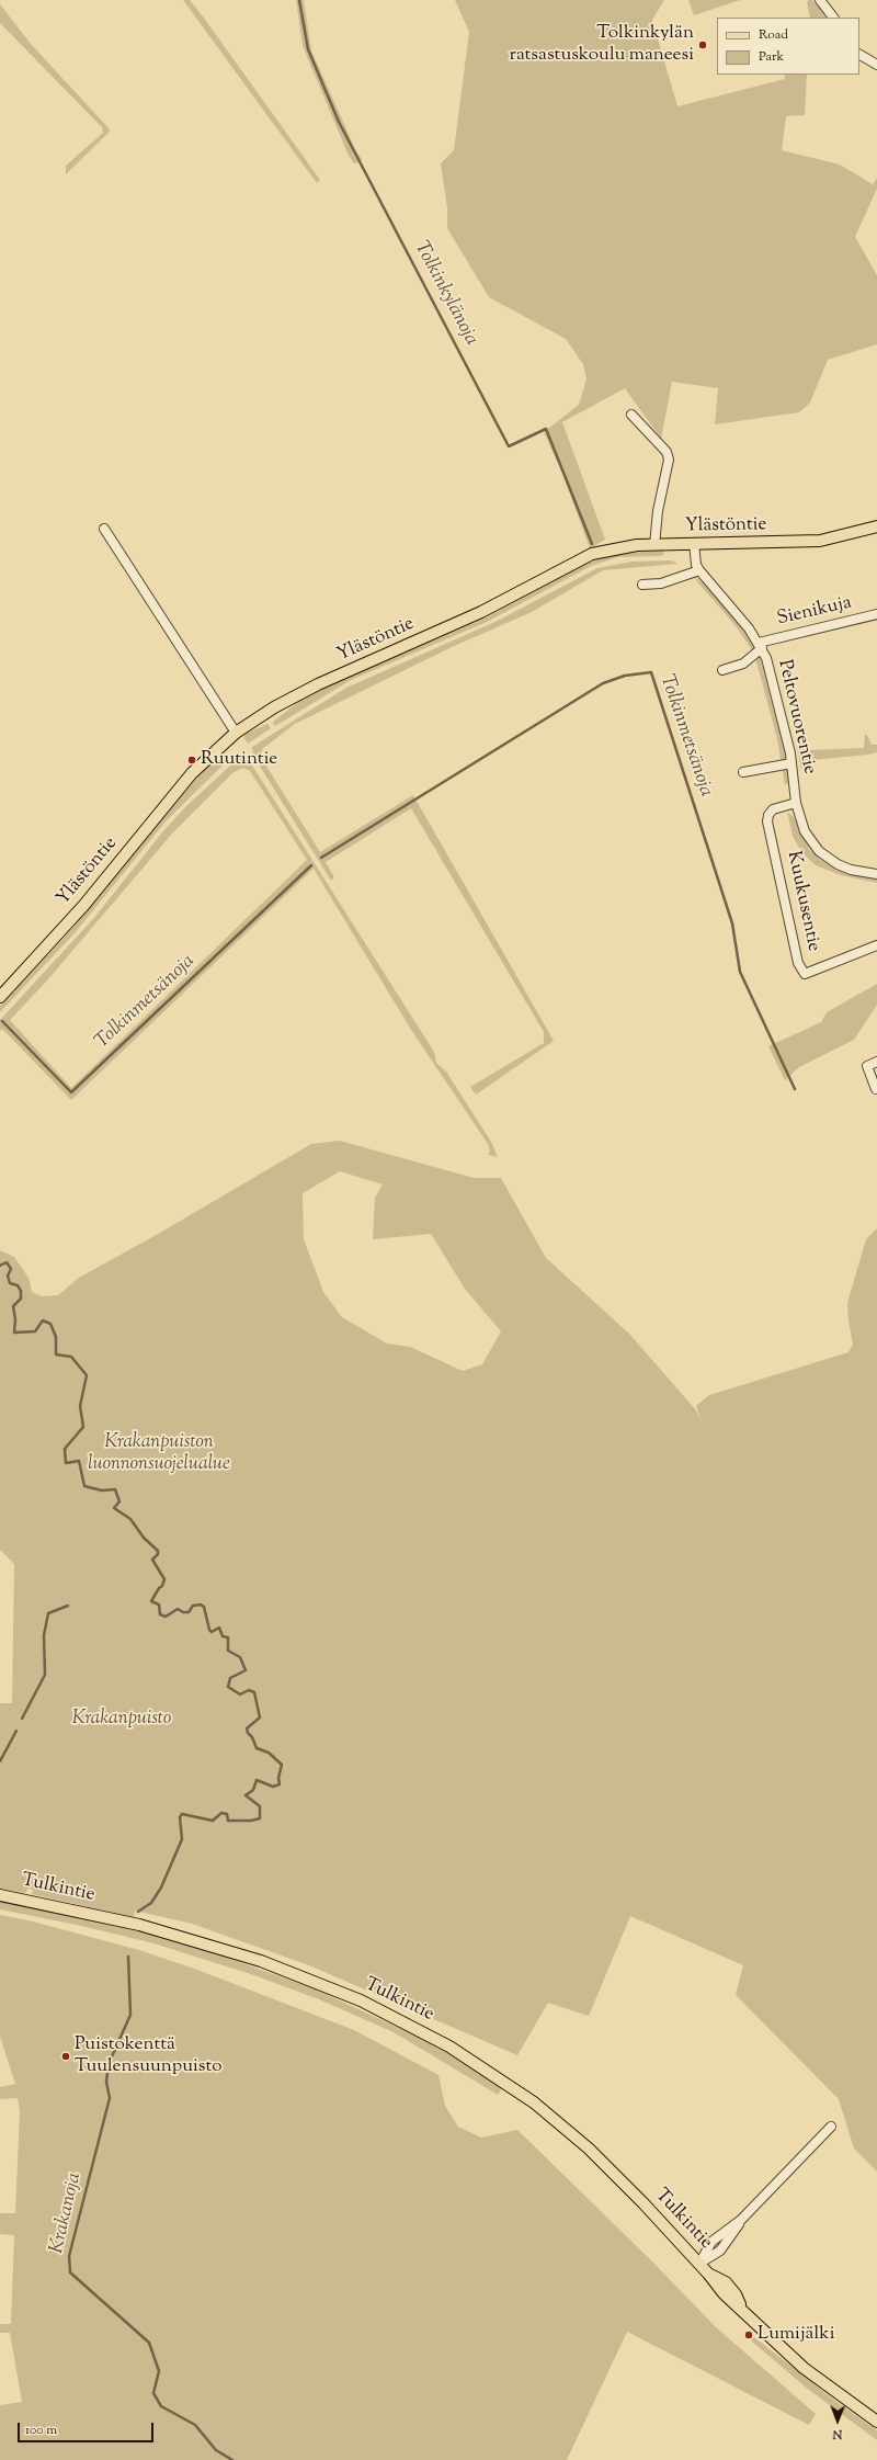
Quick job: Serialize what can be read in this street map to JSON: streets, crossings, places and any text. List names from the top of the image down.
{
  "streets": {
    "main road": ["Ylästöntie", "Tulkintie"],
    "street": ["Sienikuja", "Peltovuorentie", "Kuukusentie"]
  },
  "crossings": [
    ["Ylästöntie", "Peltovuorentie"],
    ["Sienikuja", "Peltovuorentie"],
    ["Peltovuorentie", "Kuukusentie"]
  ],
  "water": ["Tolkinkylänoja", "Tolkinmetsänoja", "Krakanoja"],
  "parks": ["Krakanpuiston luonnonsuojelualue", "Krakanpuisto"],
  "places": [
    "Tolkinkylän ratsastuskoulu maneesi",
    "Ruutintie",
    "Puistokenttä Tuulensuunpuisto",
    "Lumijälki"
  ],
  "legend": ["Road", "Park"],
  "scale_bar": "100 m",
  "north": "bottom"
}
